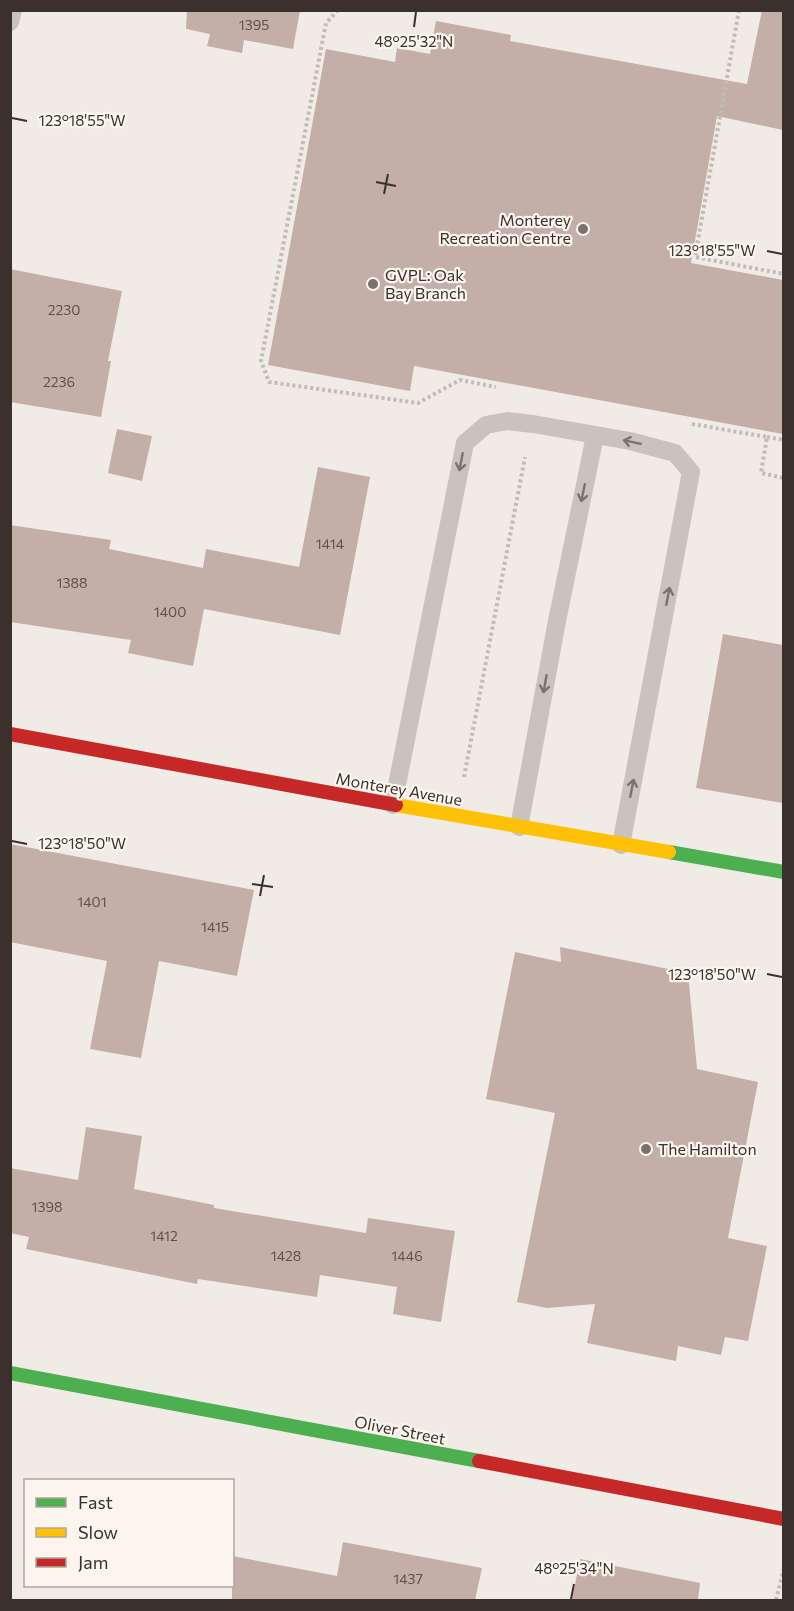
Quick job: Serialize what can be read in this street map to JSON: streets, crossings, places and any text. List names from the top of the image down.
{
  "streets": {
    "street": ["Monterey Avenue", "Oliver Street"]
  },
  "places": ["Monterey Recreation Centre", "GVPL: Oak Bay Branch", "The Hamilton"],
  "house_numbers": [
    "1395",
    "2230",
    "2236",
    "1414",
    "1388",
    "1400",
    "1401",
    "1415",
    "1398",
    "1412",
    "1428",
    "1446",
    "1437"
  ],
  "legend": ["Fast", "Slow", "Jam"],
  "coordinates": [
    "48°25'32\"N",
    "123°18'55\"W",
    "123°18'50\"W",
    "48°25'34\"N"
  ]
}
